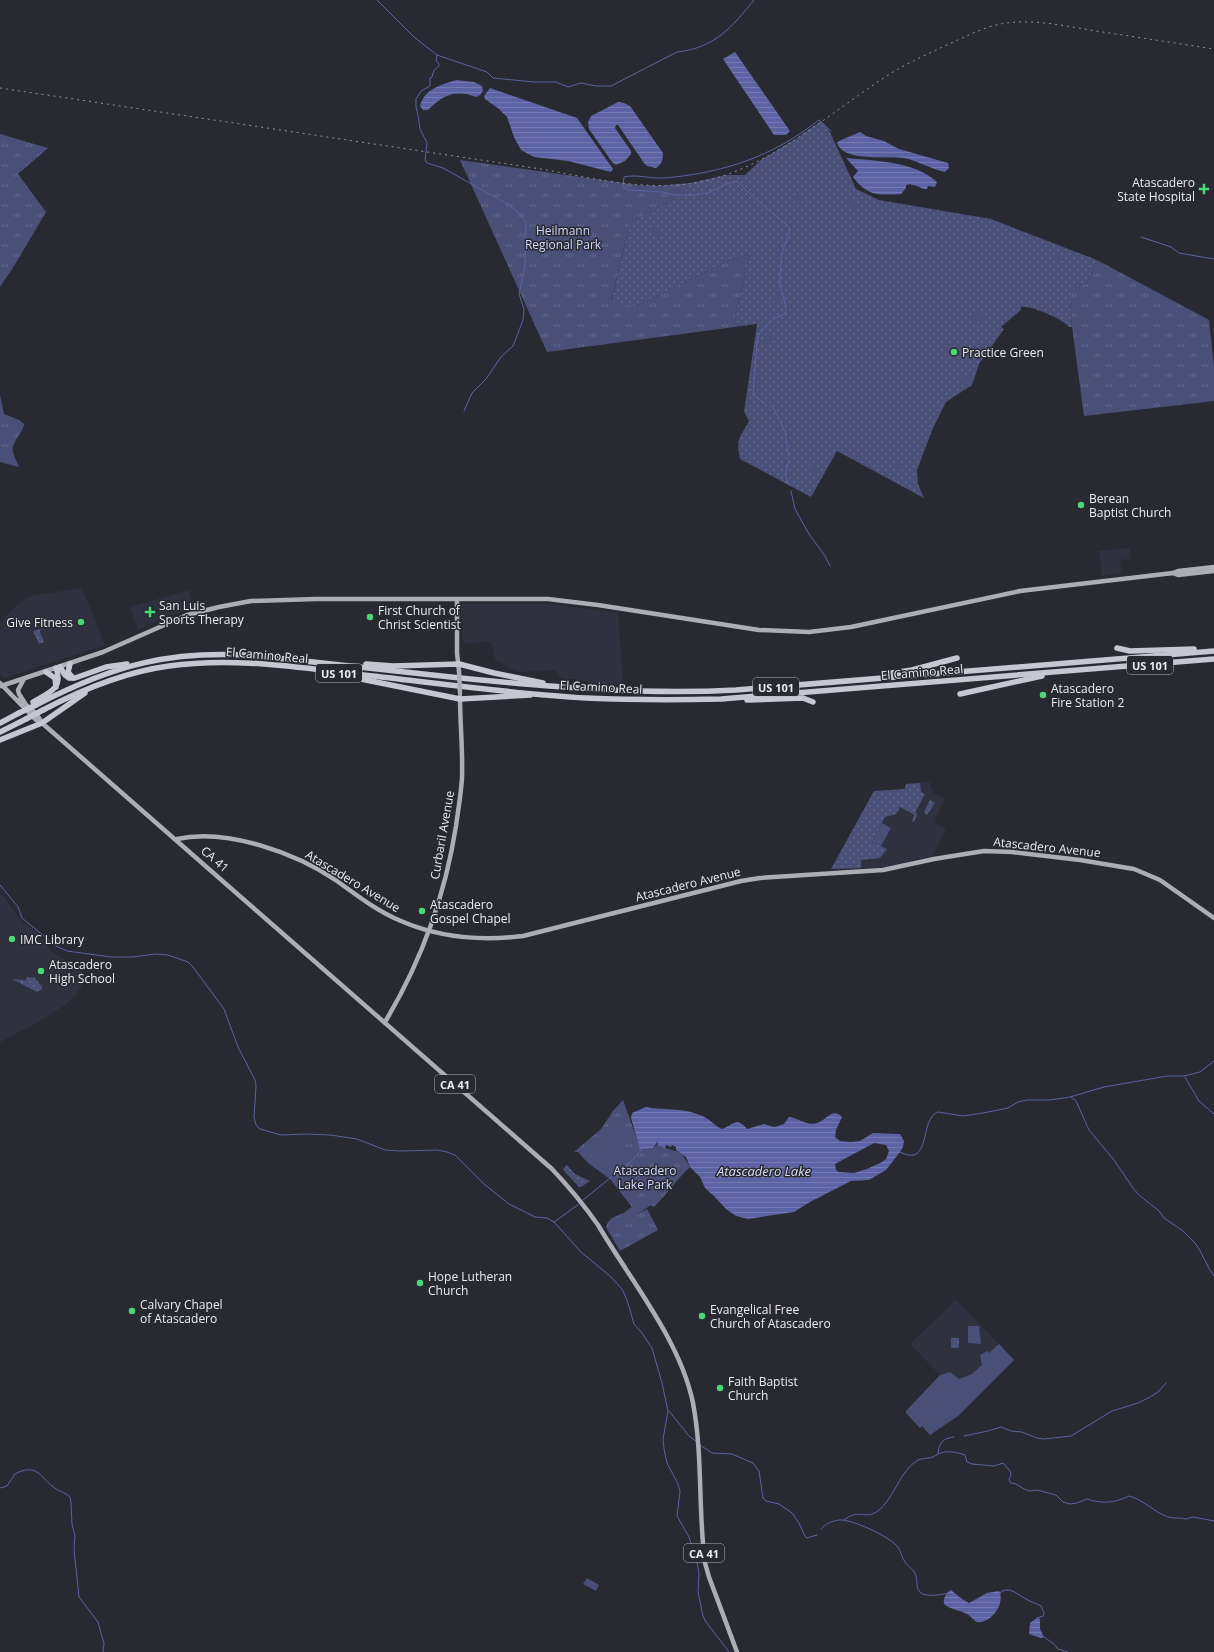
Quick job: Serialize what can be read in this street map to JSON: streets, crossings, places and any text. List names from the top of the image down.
{
  "streets": {
    "highway": ["El Camino Real", "US 101"],
    "main road": ["Curbaril Avenue", "Atascadero Avenue", "CA 41"]
  },
  "crossings": [
    ["El Camino Real", "CA 41"],
    ["Curbaril Avenue", "Atascadero Avenue"],
    ["Curbaril Avenue", "CA 41"],
    ["Atascadero Avenue", "CA 41"]
  ],
  "water": ["Atascadero Lake"],
  "parks": ["Heilmann Regional Park", "Atascadero Lake Park"],
  "places": {
    "health": ["Atascadero State Hospital", "San Luis Sports Therapy"],
    "other": [
      "Practice Green",
      "Berean Baptist Church",
      "First Church of Christ Scientist",
      "Give Fitness",
      "Atascadero Fire Station 2",
      "Atascadero Gospel Chapel",
      "IMC Library",
      "Atascadero High School",
      "Hope Lutheran Church",
      "Calvary Chapel of Atascadero",
      "Evangelical Free Church of Atascadero",
      "Faith Baptist Church"
    ]
  }
}
